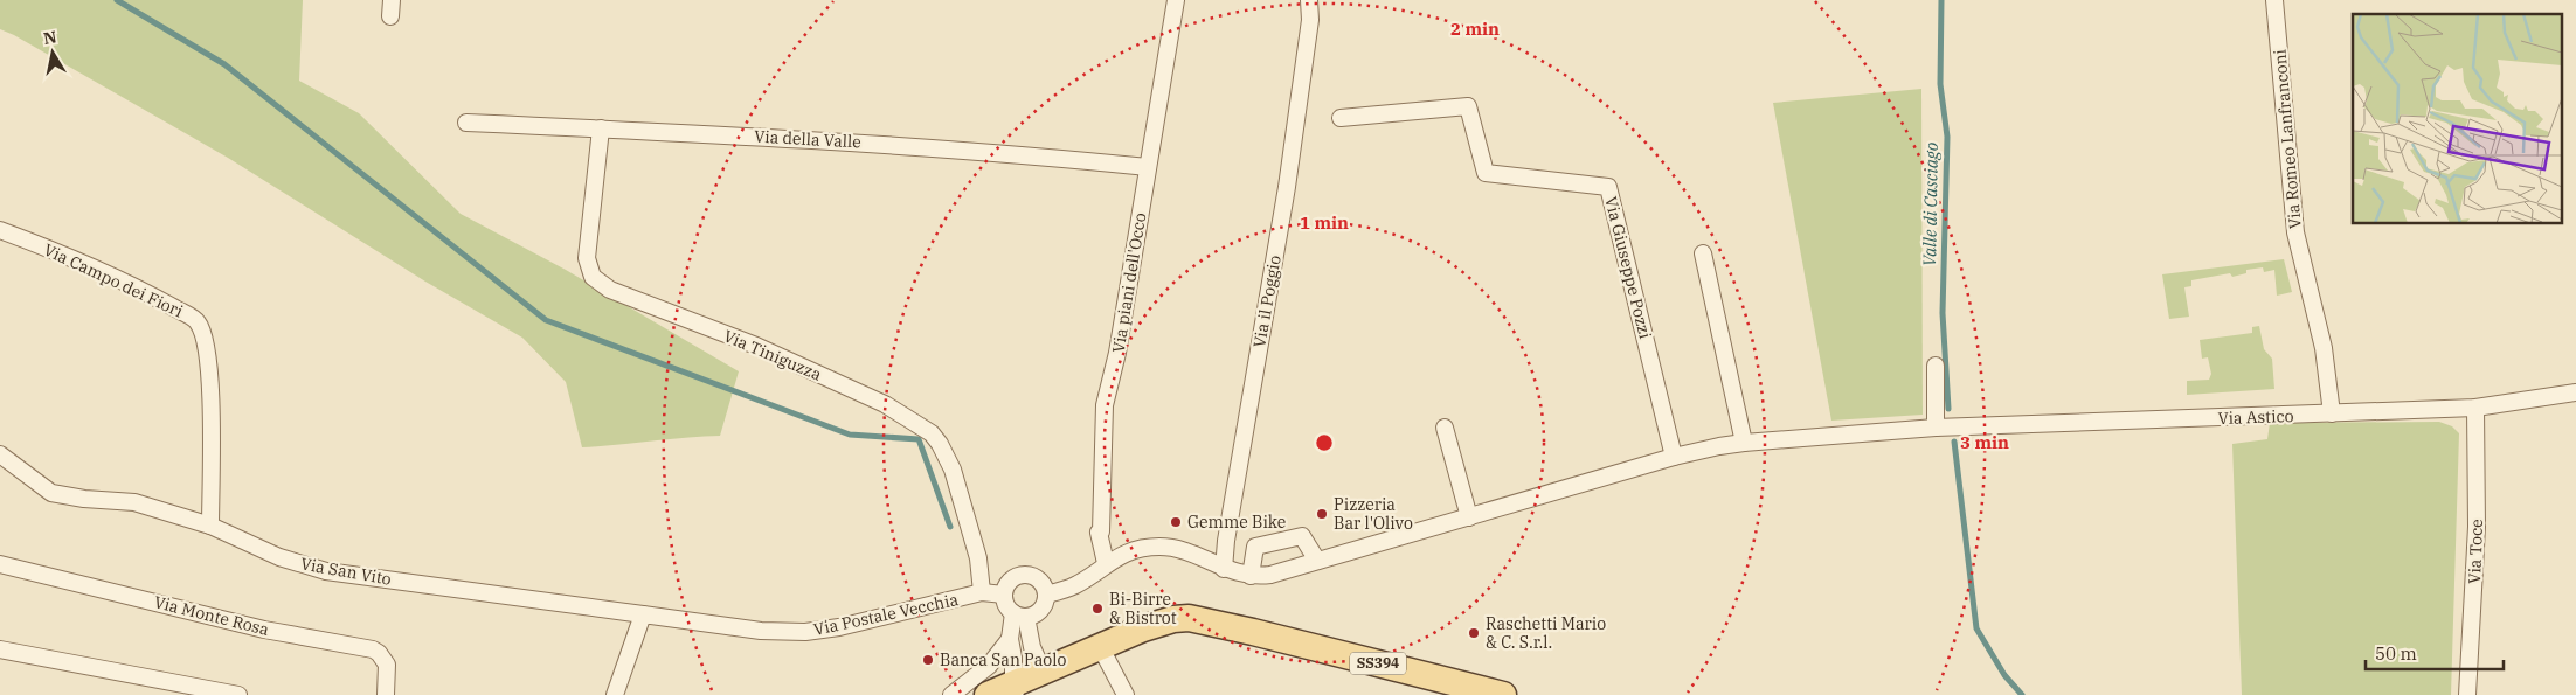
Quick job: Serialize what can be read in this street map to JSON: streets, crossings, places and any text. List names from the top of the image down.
{
  "streets": {
    "main road": ["SS394"],
    "street": [
      "Via della Valle",
      "Via Romeo Lanfranconi",
      "Via Giuseppe Pozzi",
      "Via Campo dei Fiori",
      "Via piani dell'Occo",
      "Via il Poggio",
      "Via Tiniguzza",
      "Via Astico",
      "Via Toce",
      "Via San Vito",
      "Via Postale Vecchia",
      "Via Monte Rosa"
    ]
  },
  "crossings": [
    ["Via della Valle", "Via piani dell'Occo"],
    ["Via della Valle", "Via Tiniguzza"],
    ["Via Romeo Lanfranconi", "Via Astico"],
    ["Via Campo dei Fiori", "Via San Vito"],
    ["Via Tiniguzza", "Via Postale Vecchia"],
    ["Via Astico", "Via Toce"],
    ["Via San Vito", "Via Postale Vecchia"]
  ],
  "water": ["Valle di Casciago"],
  "places": [
    "Pizzeria Bar l'Olivo",
    "Gemme Bike",
    "Bi-Birre & Bistrot",
    "Raschetti Mario & C. S.r.l.",
    "Banca San Paolo"
  ],
  "scale_bar": "50 m",
  "north": "top",
  "rings": ["2 min", "1 min", "3 min"]
}
